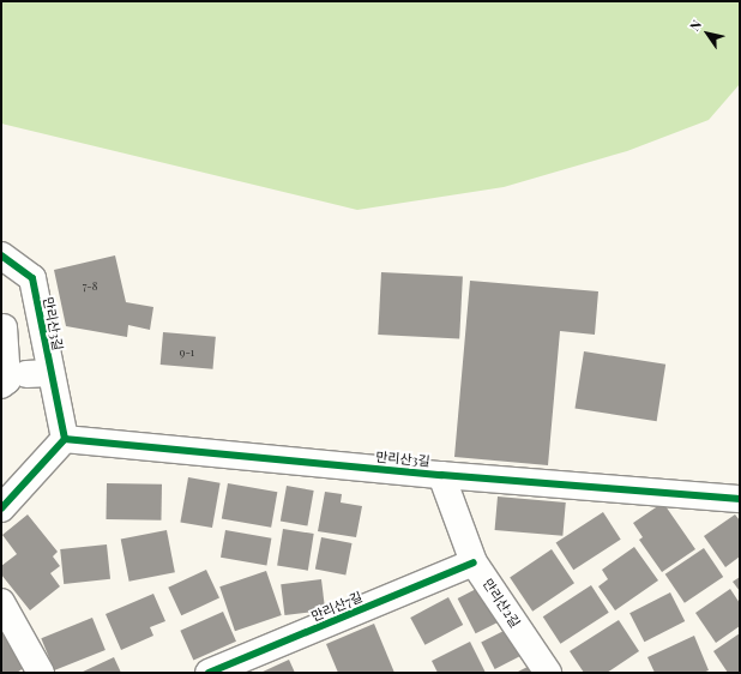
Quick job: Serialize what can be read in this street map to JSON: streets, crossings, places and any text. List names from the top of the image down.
{
  "streets": {
    "street": ["만리산3길", "만리산2길", "만리산7길"]
  },
  "crossings": [
    ["만리산3길", "만리산2길"],
    ["만리산2길", "만리산7길"]
  ],
  "house_numbers": ["7-8", "9-1"],
  "north": "top left"
}
